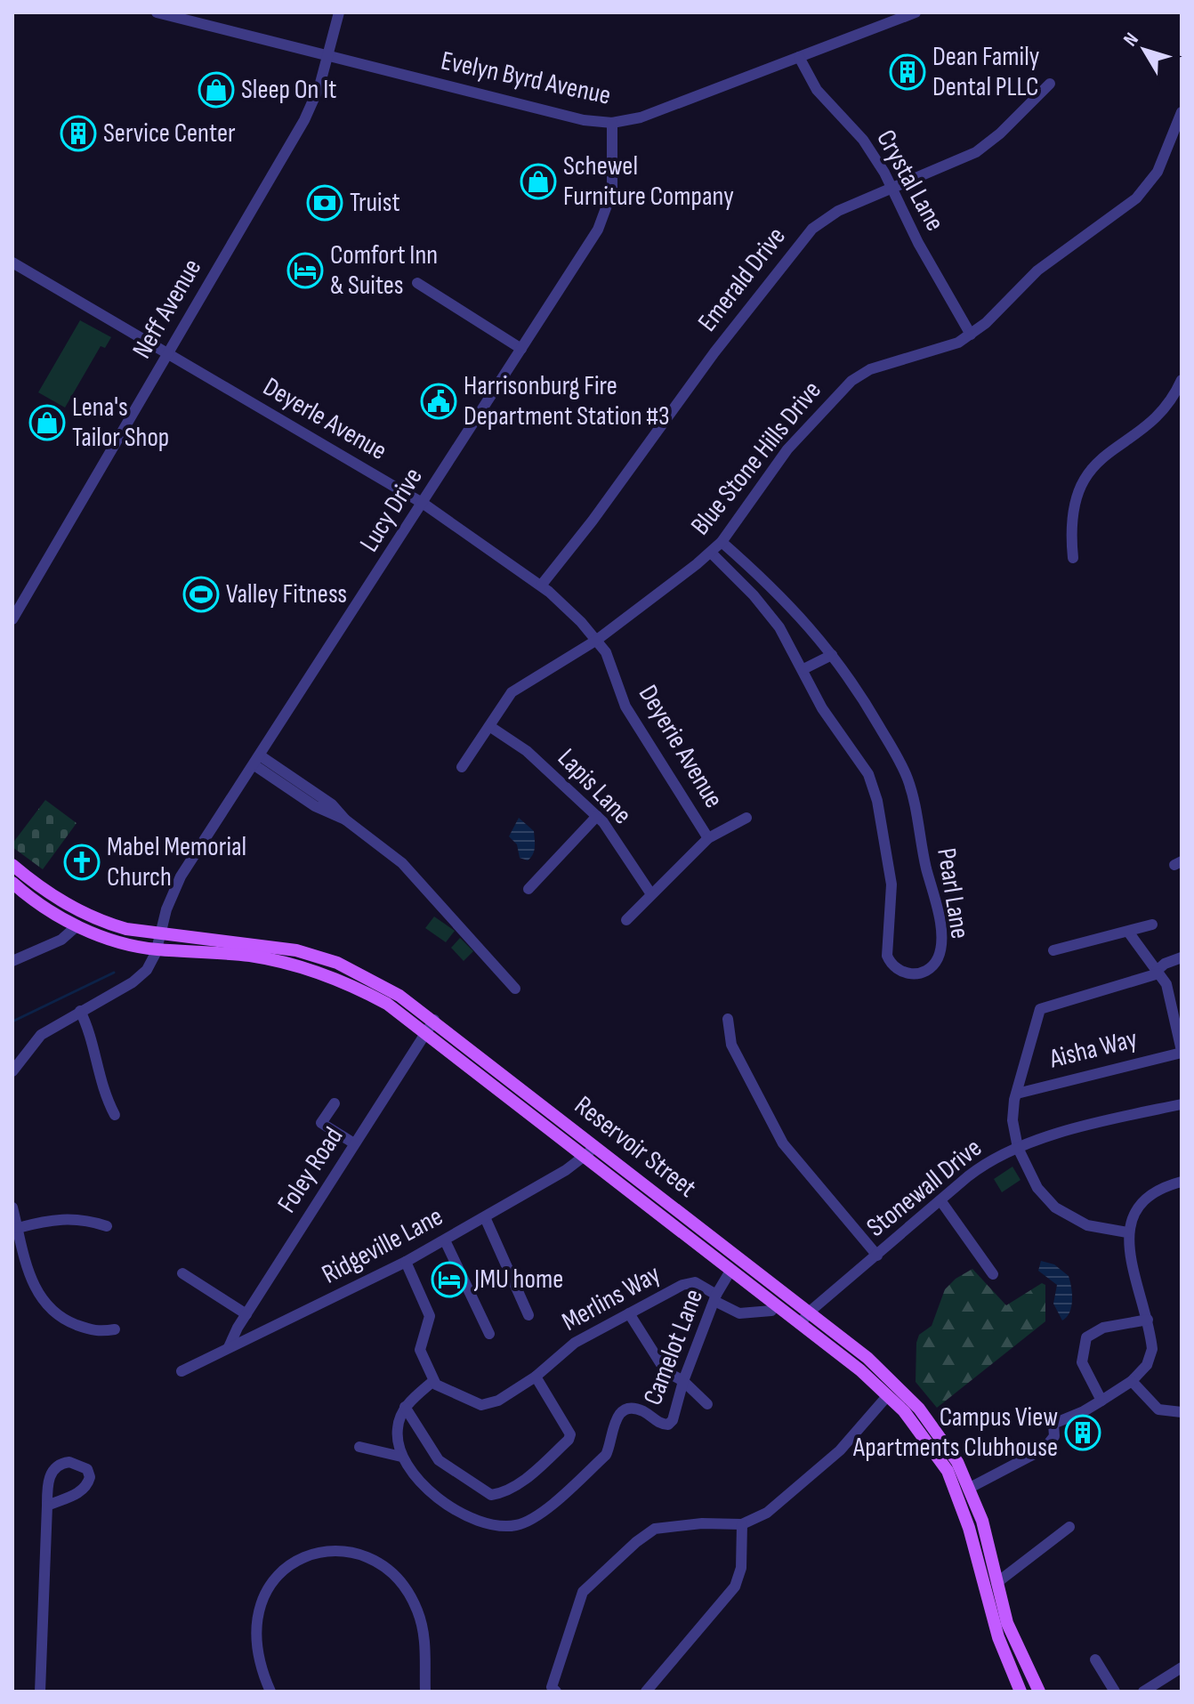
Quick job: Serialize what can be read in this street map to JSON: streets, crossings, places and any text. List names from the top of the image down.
{
  "streets": {
    "main road": ["Reservoir Street"],
    "street": [
      "Evelyn Byrd Avenue",
      "Crystal Lane",
      "Emerald Drive",
      "Neff Avenue",
      "Deyerle Avenue",
      "Blue Stone Hills Drive",
      "Lucy Drive",
      "Deyerie Avenue",
      "Lapis Lane",
      "Pearl Lane",
      "Aisha Way",
      "Foley Road",
      "Stonewall Drive",
      "Ridgeville Lane",
      "Merlins Way",
      "Camelot Lane"
    ]
  },
  "crossings": [
    ["Evelyn Byrd Avenue", "Crystal Lane"],
    ["Evelyn Byrd Avenue", "Neff Avenue"],
    ["Evelyn Byrd Avenue", "Lucy Drive"],
    ["Crystal Lane", "Emerald Drive"],
    ["Crystal Lane", "Blue Stone Hills Drive"],
    ["Emerald Drive", "Deyerle Avenue"],
    ["Neff Avenue", "Deyerle Avenue"],
    ["Deyerle Avenue", "Blue Stone Hills Drive"],
    ["Deyerle Avenue", "Lucy Drive"],
    ["Deyerle Avenue", "Deyerie Avenue"],
    ["Blue Stone Hills Drive", "Deyerie Avenue"],
    ["Blue Stone Hills Drive", "Lapis Lane"],
    ["Blue Stone Hills Drive", "Pearl Lane"],
    ["Lucy Drive", "Reservoir Street"],
    ["Reservoir Street", "Foley Road"],
    ["Reservoir Street", "Stonewall Drive"],
    ["Reservoir Street", "Ridgeville Lane"],
    ["Reservoir Street", "Camelot Lane"],
    ["Foley Road", "Ridgeville Lane"],
    ["Merlins Way", "Camelot Lane"]
  ],
  "places": {
    "building": ["Dean Family Dental PLLC", "Service Center", "Campus View Apartments Clubhouse"],
    "shop": ["Sleep On It", "Schewel Furniture Company", "Lena's Tailor Shop"],
    "bank": ["Truist"],
    "hotel": ["Comfort Inn & Suites", "JMU home"],
    "public building": ["Harrisonburg Fire Department Station #3"],
    "sports": ["Valley Fitness"],
    "church": ["Mabel Memorial Church"]
  },
  "north": "top left"
}
